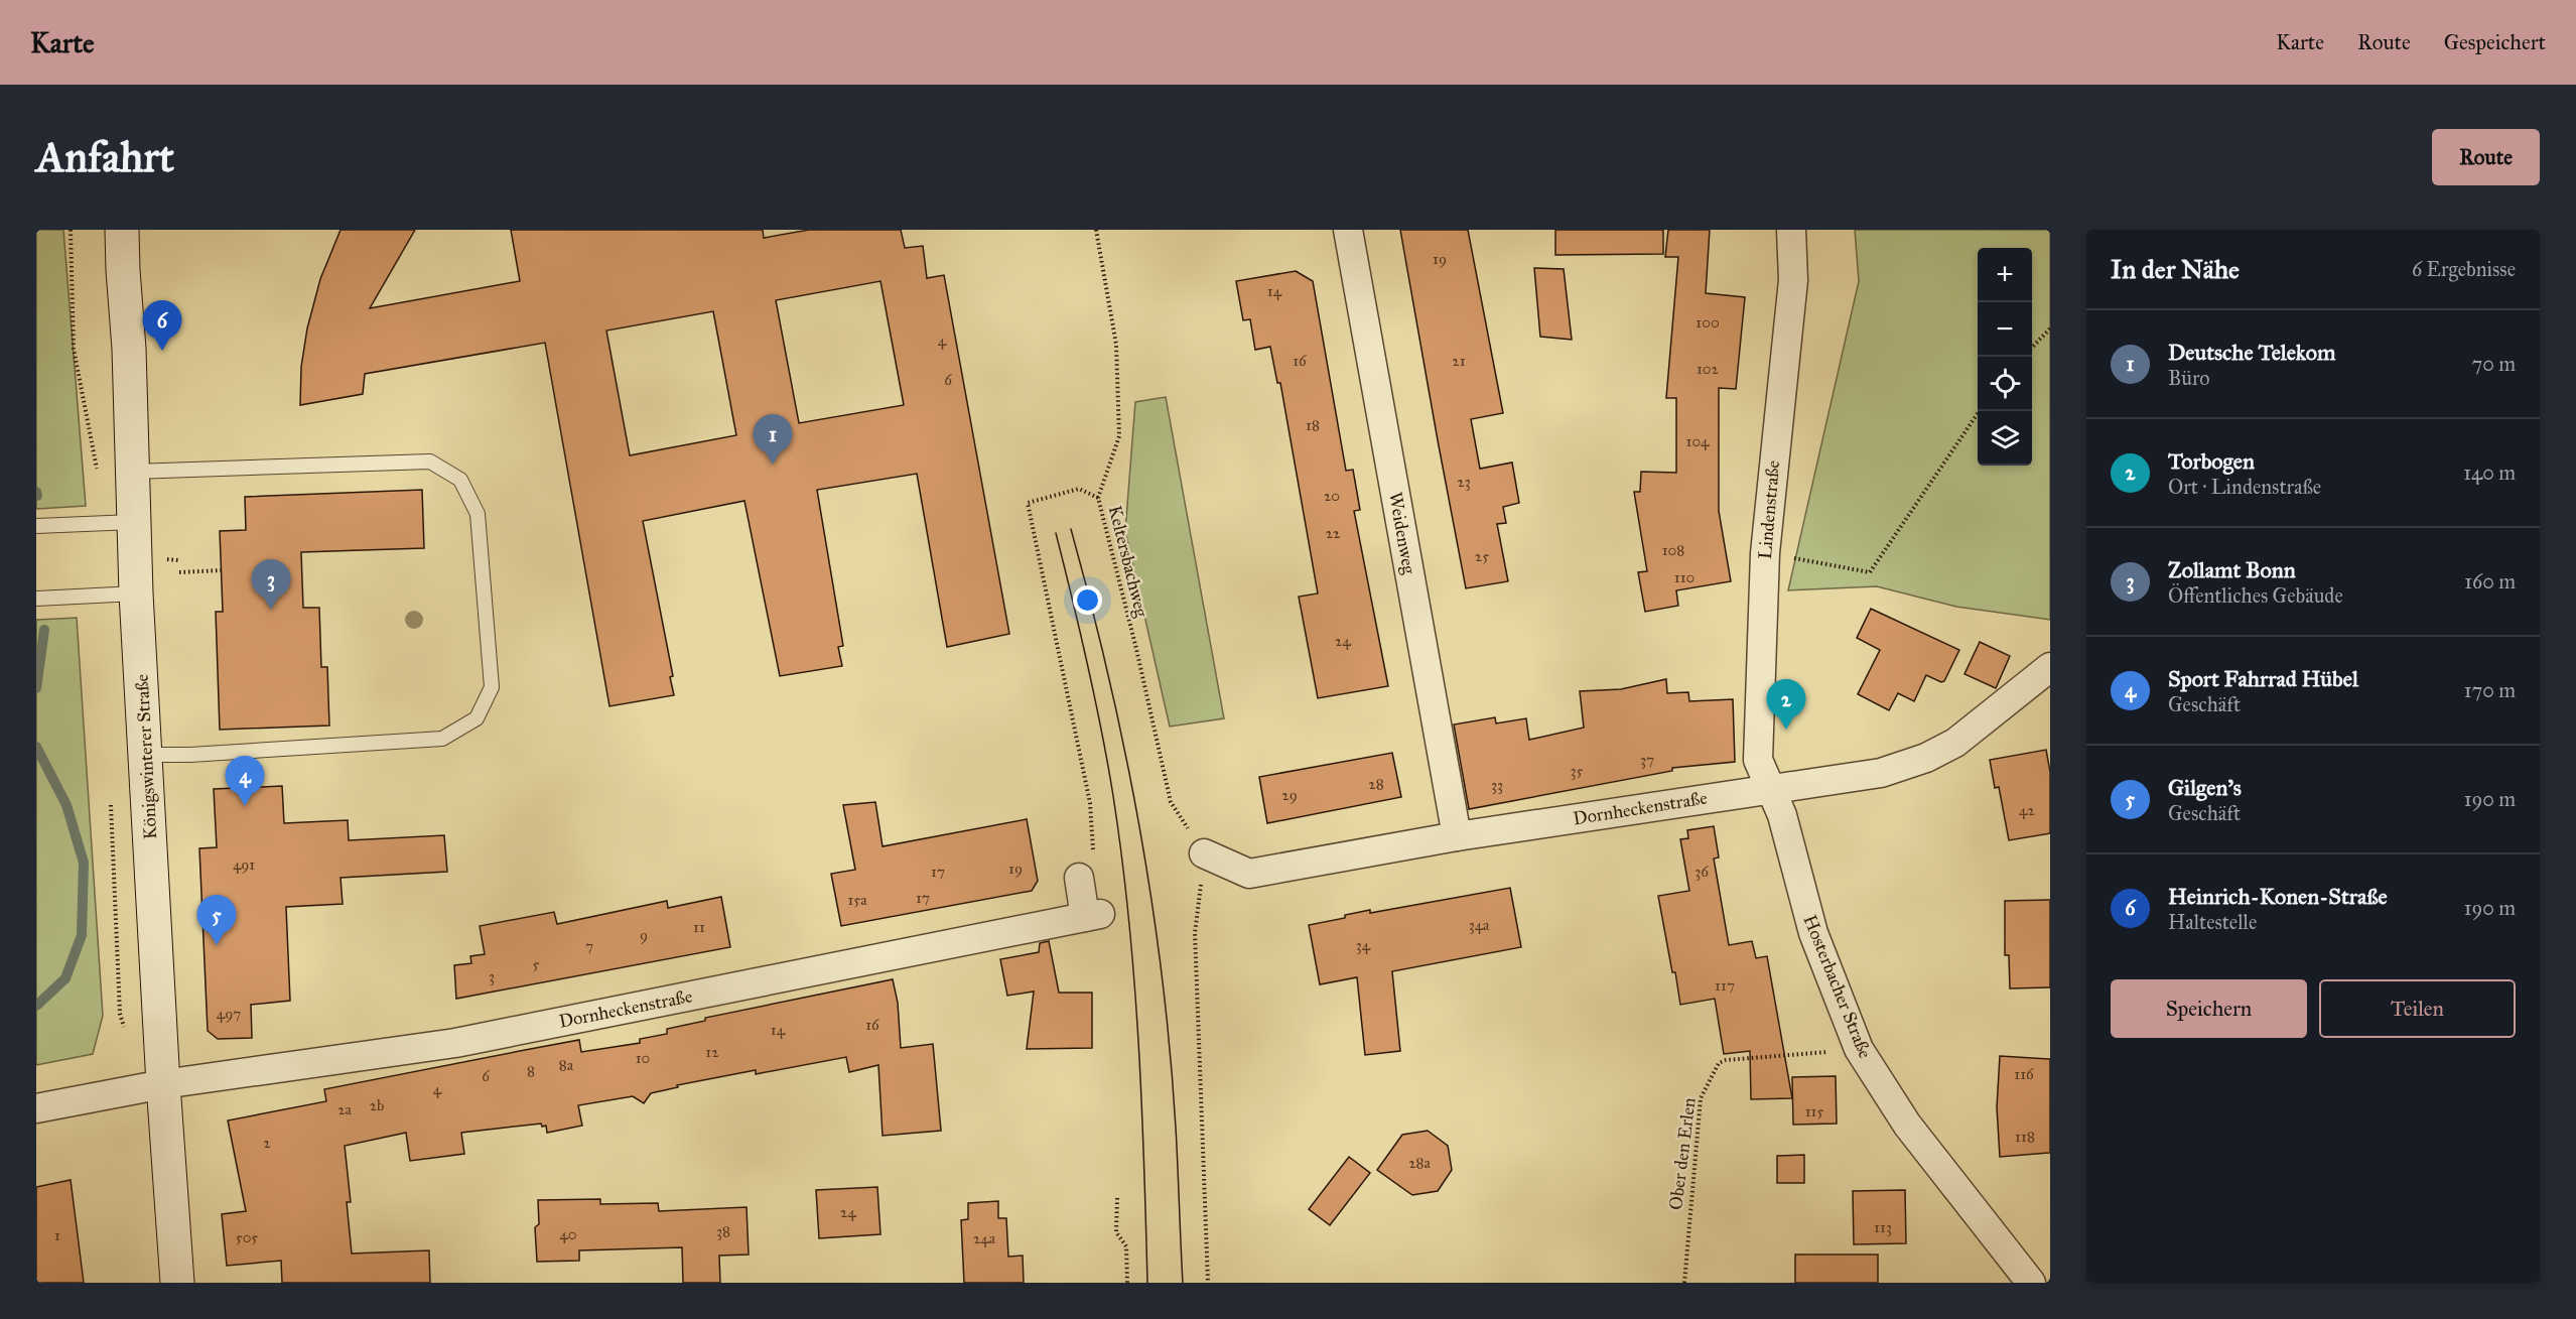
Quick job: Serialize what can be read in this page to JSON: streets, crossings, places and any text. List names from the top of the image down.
{
  "streets": {
    "main road": ["Königswinterer Straße"],
    "street": [
      "Lindenstraße",
      "Weidenweg",
      "Dornheckenstraße",
      "Hosterbacher Straße"
    ],
    "path": ["Keltersbachweg", "Ober den Erlen"]
  },
  "crossings": [
    ["Lindenstraße", "Dornheckenstraße"],
    ["Lindenstraße", "Hosterbacher Straße"],
    ["Weidenweg", "Dornheckenstraße"],
    ["Keltersbachweg", "Dornheckenstraße"],
    ["Königswinterer Straße", "Dornheckenstraße"],
    ["Dornheckenstraße", "Hosterbacher Straße"],
    ["Hosterbacher Straße", "Ober den Erlen"]
  ],
  "house_numbers": [
    "19",
    "14",
    "100",
    "4",
    "16",
    "21",
    "102",
    "6",
    "18",
    "104",
    "23",
    "20",
    "22",
    "108",
    "25",
    "110",
    "24",
    "37",
    "35",
    "28",
    "33",
    "29",
    "42",
    "491",
    "19",
    "17",
    "36",
    "17",
    "15a",
    "34a",
    "11",
    "9",
    "34",
    "7",
    "5",
    "3",
    "117",
    "497",
    "16",
    "14",
    "12",
    "10",
    "8a",
    "8",
    "116",
    "6",
    "4",
    "2b",
    "2a",
    "115",
    "118",
    "2",
    "28a",
    "24",
    "113",
    "38",
    "40",
    "1",
    "505",
    "24a"
  ],
  "page": {
    "header": "Karte",
    "nav": ["Karte", "Route", "Gespeichert"],
    "buttons": [
      "Route",
      ["Speichern", "Teilen"]
    ],
    "title": "Anfahrt",
    "heading": ["In der Nähe", "6 Ergebnisse"],
    "map_buttons": ["+", "−"],
    "pins": [
      "6",
      "1",
      "3",
      "2",
      "4",
      "5"
    ],
    "list": [
      {
        "mark": "1",
        "name": "Deutsche Telekom",
        "note": "Büro",
        "value": "70 m"
      },
      {
        "mark": "2",
        "name": "Torbogen",
        "note": "Ort · Lindenstraße",
        "value": "140 m"
      },
      {
        "mark": "3",
        "name": "Zollamt Bonn",
        "note": "Öffentliches Gebäude",
        "value": "160 m"
      },
      {
        "mark": "4",
        "name": "Sport Fahrrad Hübel",
        "note": "Geschäft",
        "value": "170 m"
      },
      {
        "mark": "5",
        "name": "Gilgen's",
        "note": "Geschäft",
        "value": "190 m"
      },
      {
        "mark": "6",
        "name": "Heinrich-Konen-Straße",
        "note": "Haltestelle",
        "value": "190 m"
      }
    ]
  }
}
